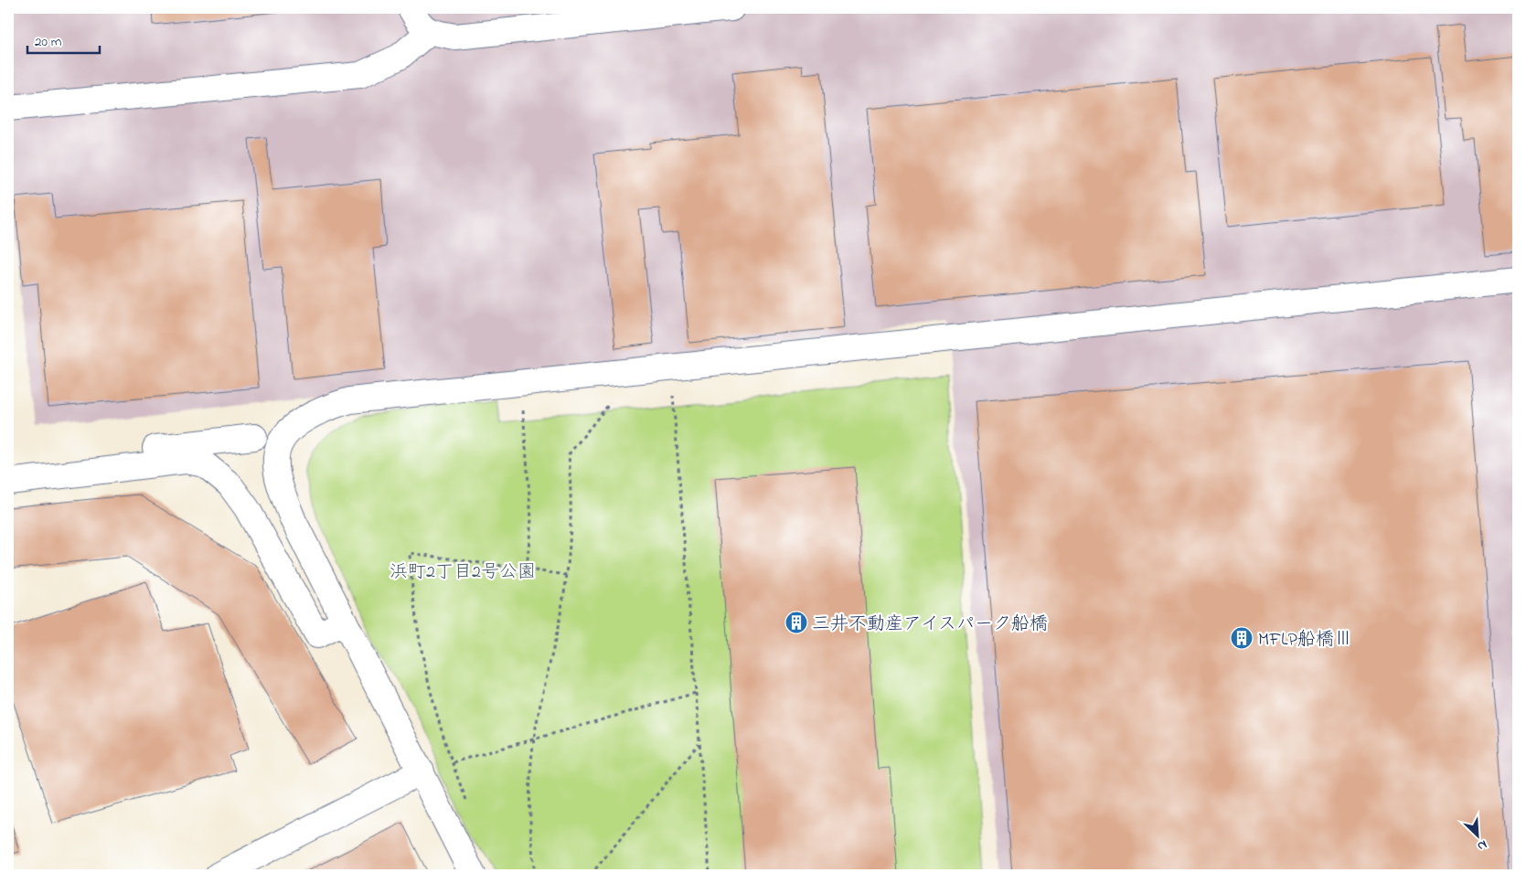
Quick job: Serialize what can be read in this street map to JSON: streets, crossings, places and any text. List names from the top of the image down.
{
  "parks": ["浜町2丁目2号公園"],
  "places": {
    "building": ["三井不動産アイスパーク船橋", "MFLP船橋Ⅲ"]
  },
  "scale_bar": "20 m",
  "north": "bottom right"
}
